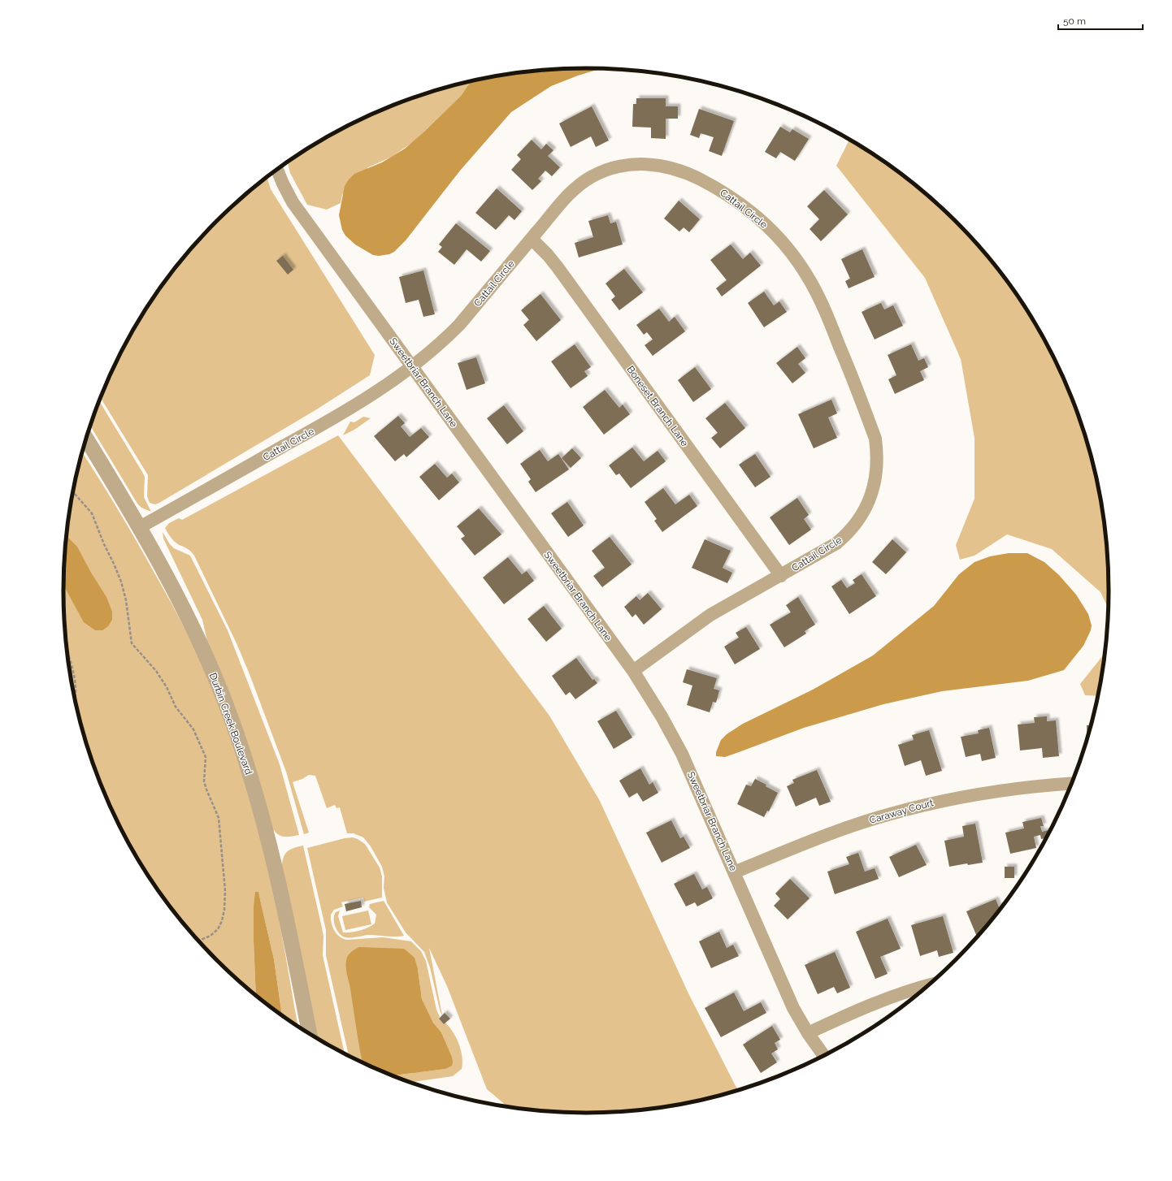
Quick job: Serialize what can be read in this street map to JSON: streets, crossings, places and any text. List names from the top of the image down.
{
  "streets": {
    "street": [
      "Cattail Circle",
      "Sweetbriar Branch Lane",
      "Boneset Branch Lane",
      "Durbin Creek Boulevard",
      "Caraway Court"
    ]
  },
  "crossings": [
    ["Cattail Circle", "Sweetbriar Branch Lane"],
    ["Cattail Circle", "Boneset Branch Lane"],
    ["Cattail Circle", "Durbin Creek Boulevard"],
    ["Sweetbriar Branch Lane", "Caraway Court"]
  ],
  "scale_bar": "50 m"
}
